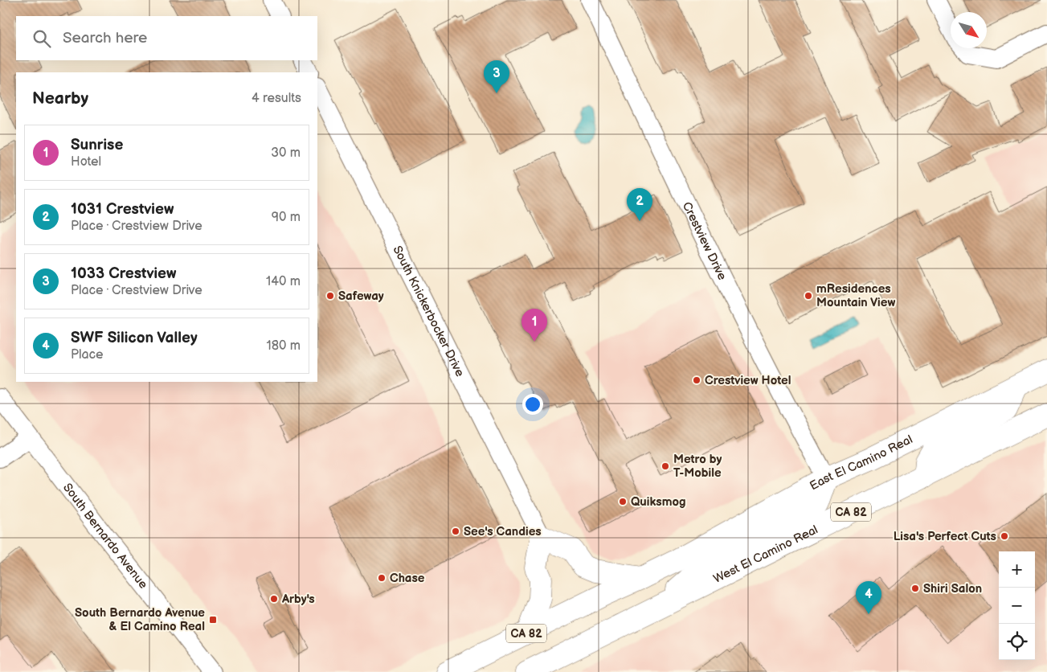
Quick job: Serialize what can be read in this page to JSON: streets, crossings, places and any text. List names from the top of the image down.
{
  "streets": {
    "main road": ["East El Camino Real", "CA 82", "West El Camino Real"],
    "street": ["Crestview Drive", "South Knickerbocker Drive", "South Bernardo Avenue"]
  },
  "crossings": [
    ["Crestview Drive", "East El Camino Real"],
    ["East El Camino Real", "CA 82"]
  ],
  "places": {
    "other": [
      "Safeway",
      "mResidences Mountain View",
      "Crestview Hotel",
      "Metro by T-Mobile",
      "Quiksmog",
      "See's Candies",
      "Lisa's Perfect Cuts",
      "Chase",
      "Shiri Salon",
      "Arby's"
    ],
    "transit": ["South Bernardo Avenue & El Camino Real"]
  },
  "north": "bottom right",
  "page": {
    "search": "Search here",
    "pins": [
      "3",
      "2",
      "1",
      "4"
    ],
    "heading": ["Nearby", "4 results"],
    "list": [
      {
        "mark": "1",
        "name": "Sunrise",
        "note": "Hotel",
        "value": "30 m"
      },
      {
        "mark": "2",
        "name": "1031 Crestview",
        "note": "Place · Crestview Drive",
        "value": "90 m"
      },
      {
        "mark": "3",
        "name": "1033 Crestview",
        "note": "Place · Crestview Drive",
        "value": "140 m"
      },
      {
        "mark": "4",
        "name": "SWF Silicon Valley",
        "note": "Place",
        "value": "180 m"
      }
    ],
    "map_buttons": ["+", "−"]
  }
}
